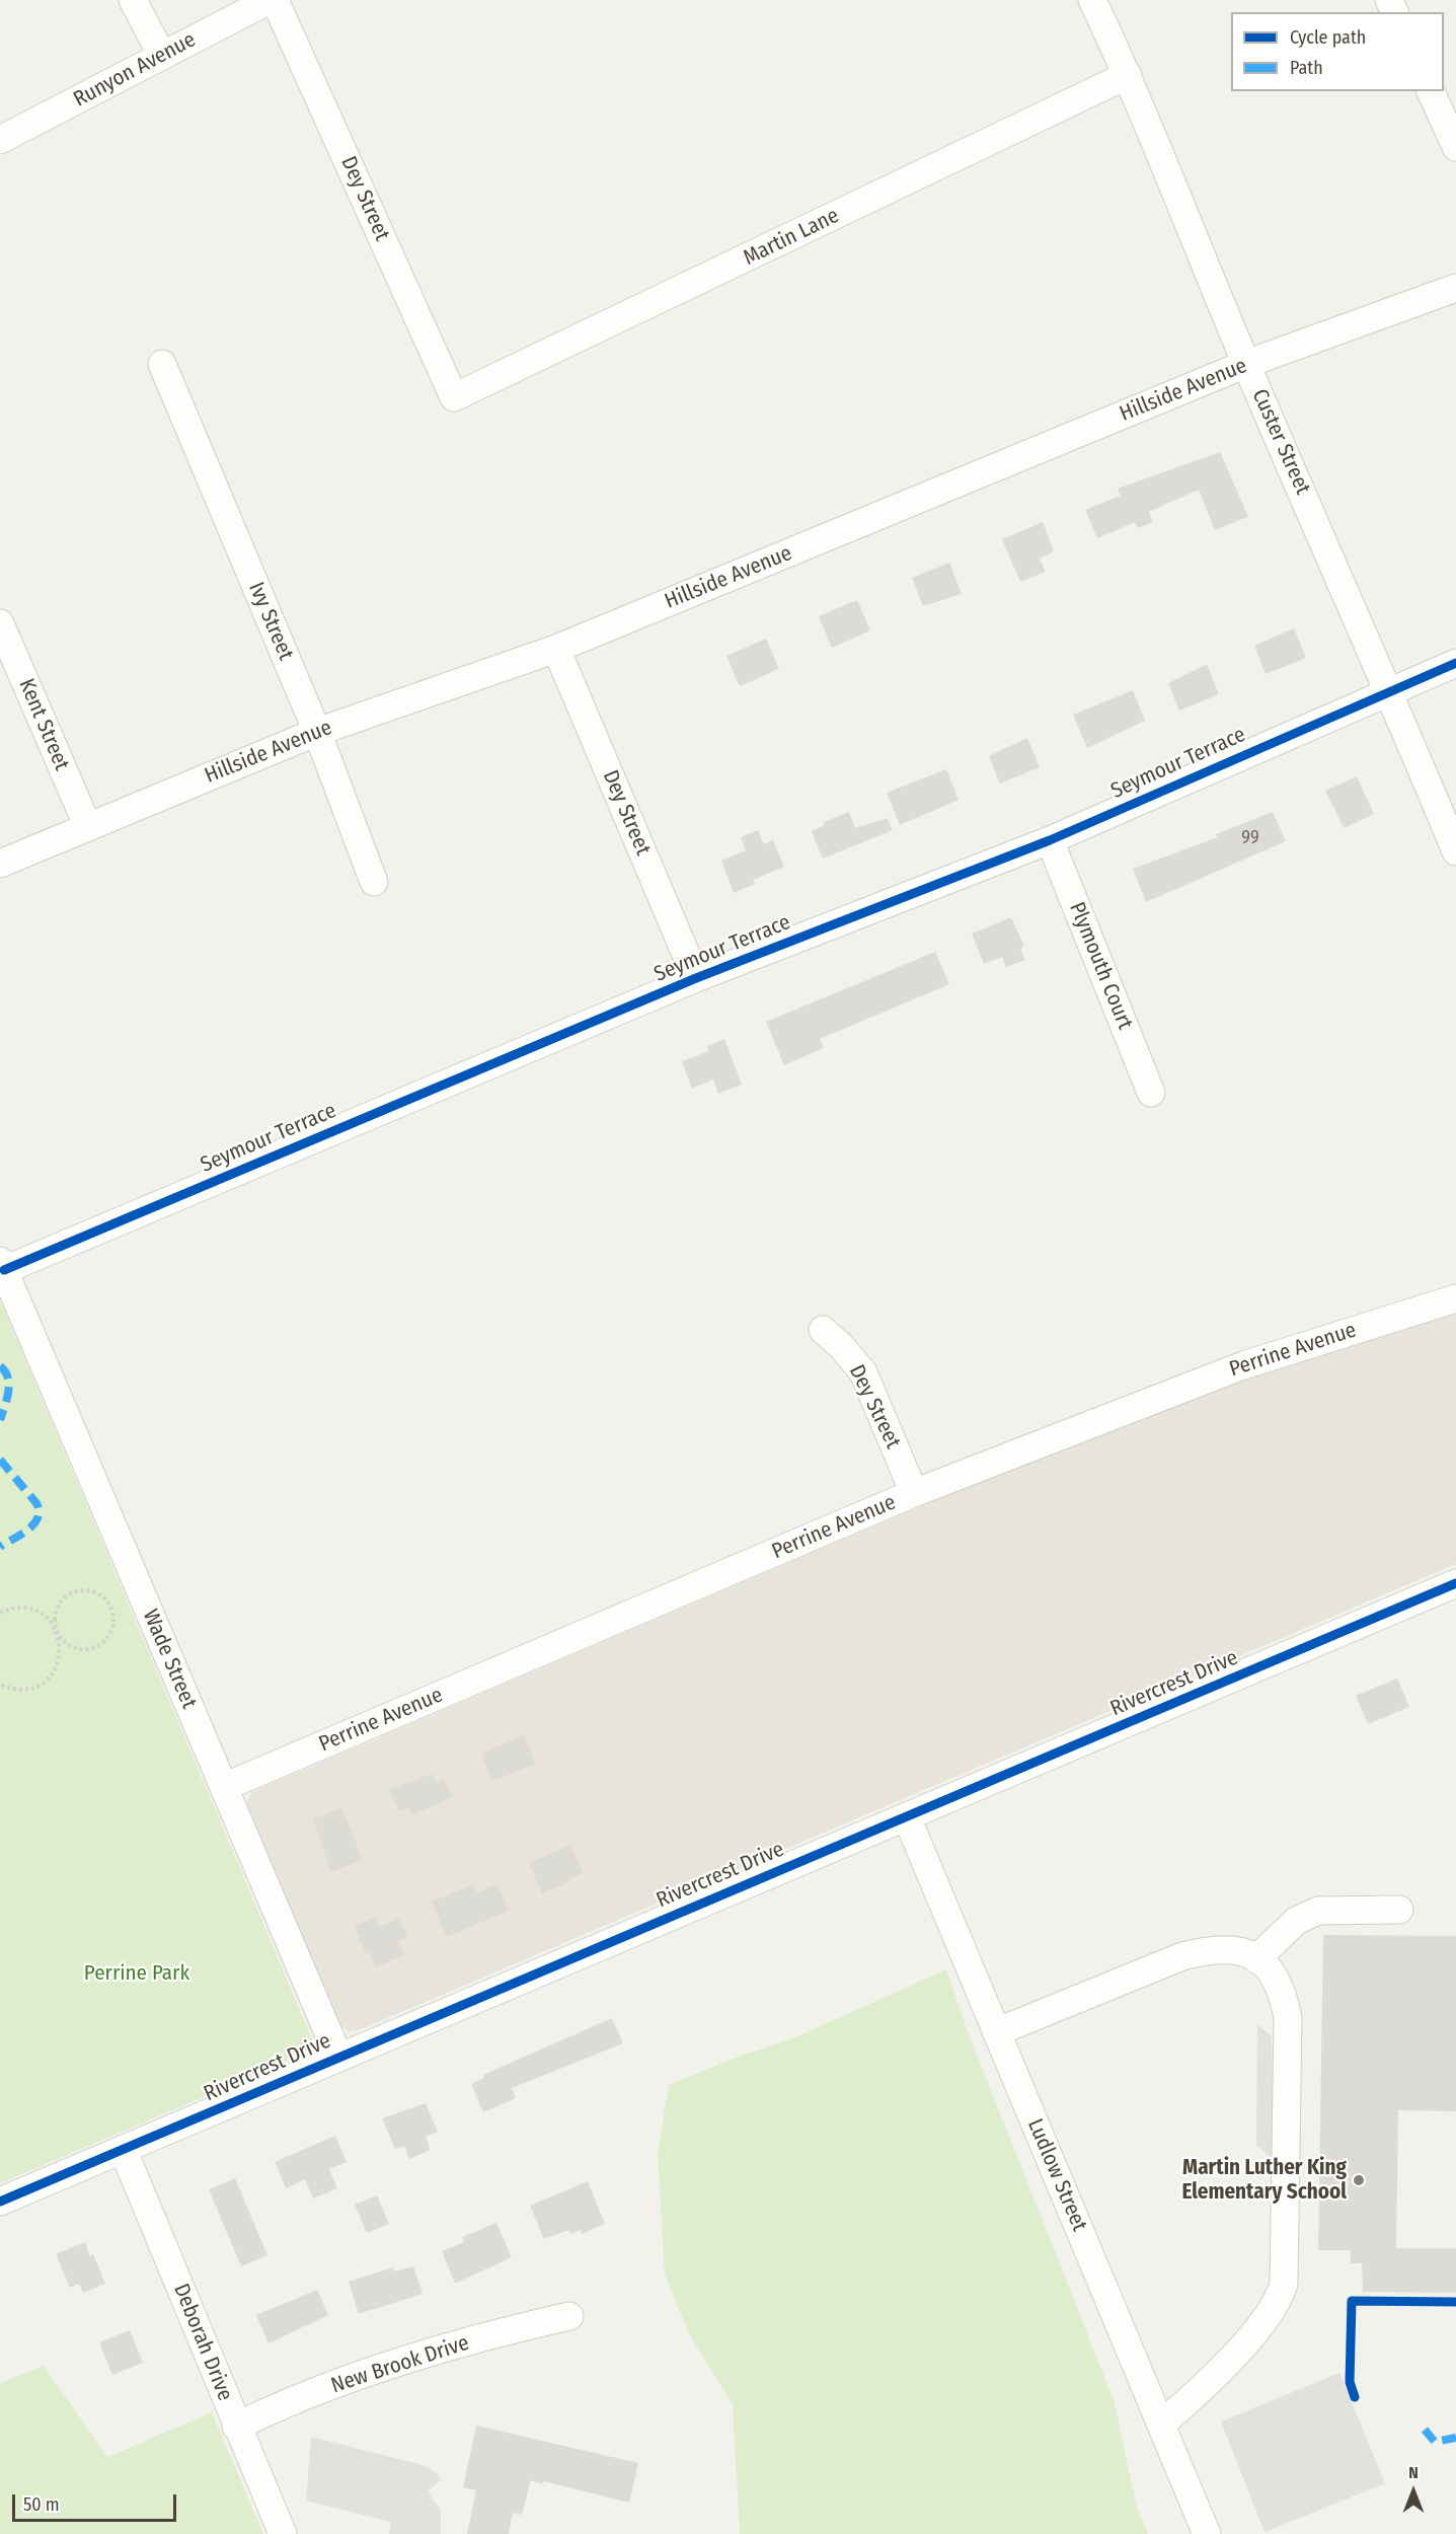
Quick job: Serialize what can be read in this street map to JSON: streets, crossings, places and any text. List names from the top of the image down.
{
  "streets": {
    "street": [
      "Runyon Avenue",
      "Dey Street",
      "Martin Lane",
      "Hillside Avenue",
      "Custer Street",
      "Ivy Street",
      "Kent Street",
      "Seymour Terrace",
      "Plymouth Court",
      "Perrine Avenue",
      "Wade Street",
      "Rivercrest Drive",
      "Ludlow Street",
      "Deborah Drive",
      "New Brook Drive"
    ]
  },
  "crossings": [
    ["Dey Street", "Martin Lane"],
    ["Dey Street", "Hillside Avenue"],
    ["Dey Street", "Seymour Terrace"],
    ["Dey Street", "Perrine Avenue"],
    ["Martin Lane", "Custer Street"],
    ["Hillside Avenue", "Custer Street"],
    ["Hillside Avenue", "Ivy Street"],
    ["Hillside Avenue", "Kent Street"],
    ["Custer Street", "Seymour Terrace"],
    ["Seymour Terrace", "Plymouth Court"],
    ["Seymour Terrace", "Wade Street"],
    ["Perrine Avenue", "Wade Street"],
    ["Wade Street", "Rivercrest Drive"],
    ["Rivercrest Drive", "Ludlow Street"],
    ["Rivercrest Drive", "Deborah Drive"],
    ["Deborah Drive", "New Brook Drive"]
  ],
  "parks": ["Perrine Park"],
  "places": ["Martin Luther King Elementary School"],
  "house_numbers": ["99"],
  "legend": ["Cycle path", "Path"],
  "scale_bar": "50 m",
  "north": "top"
}
